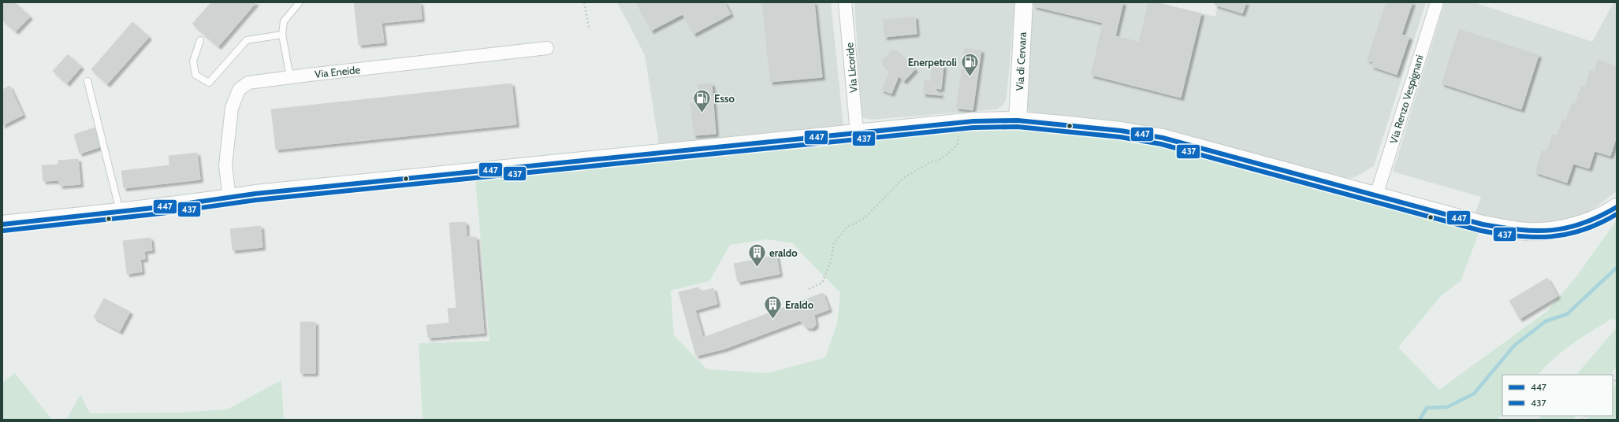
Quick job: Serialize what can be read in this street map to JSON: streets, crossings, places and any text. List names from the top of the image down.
{
  "streets": {
    "street": [
      "Via di Cervara",
      "Via Licoride",
      "Via Eneide",
      "Via Renzo Vespignani"
    ]
  },
  "places": {
    "fuel station": ["Enerpetroli", "Esso"],
    "building": ["eraldo", "Eraldo"]
  },
  "lines": ["transit line 447", "transit line 437"],
  "legend": ["447", "437"]
}
